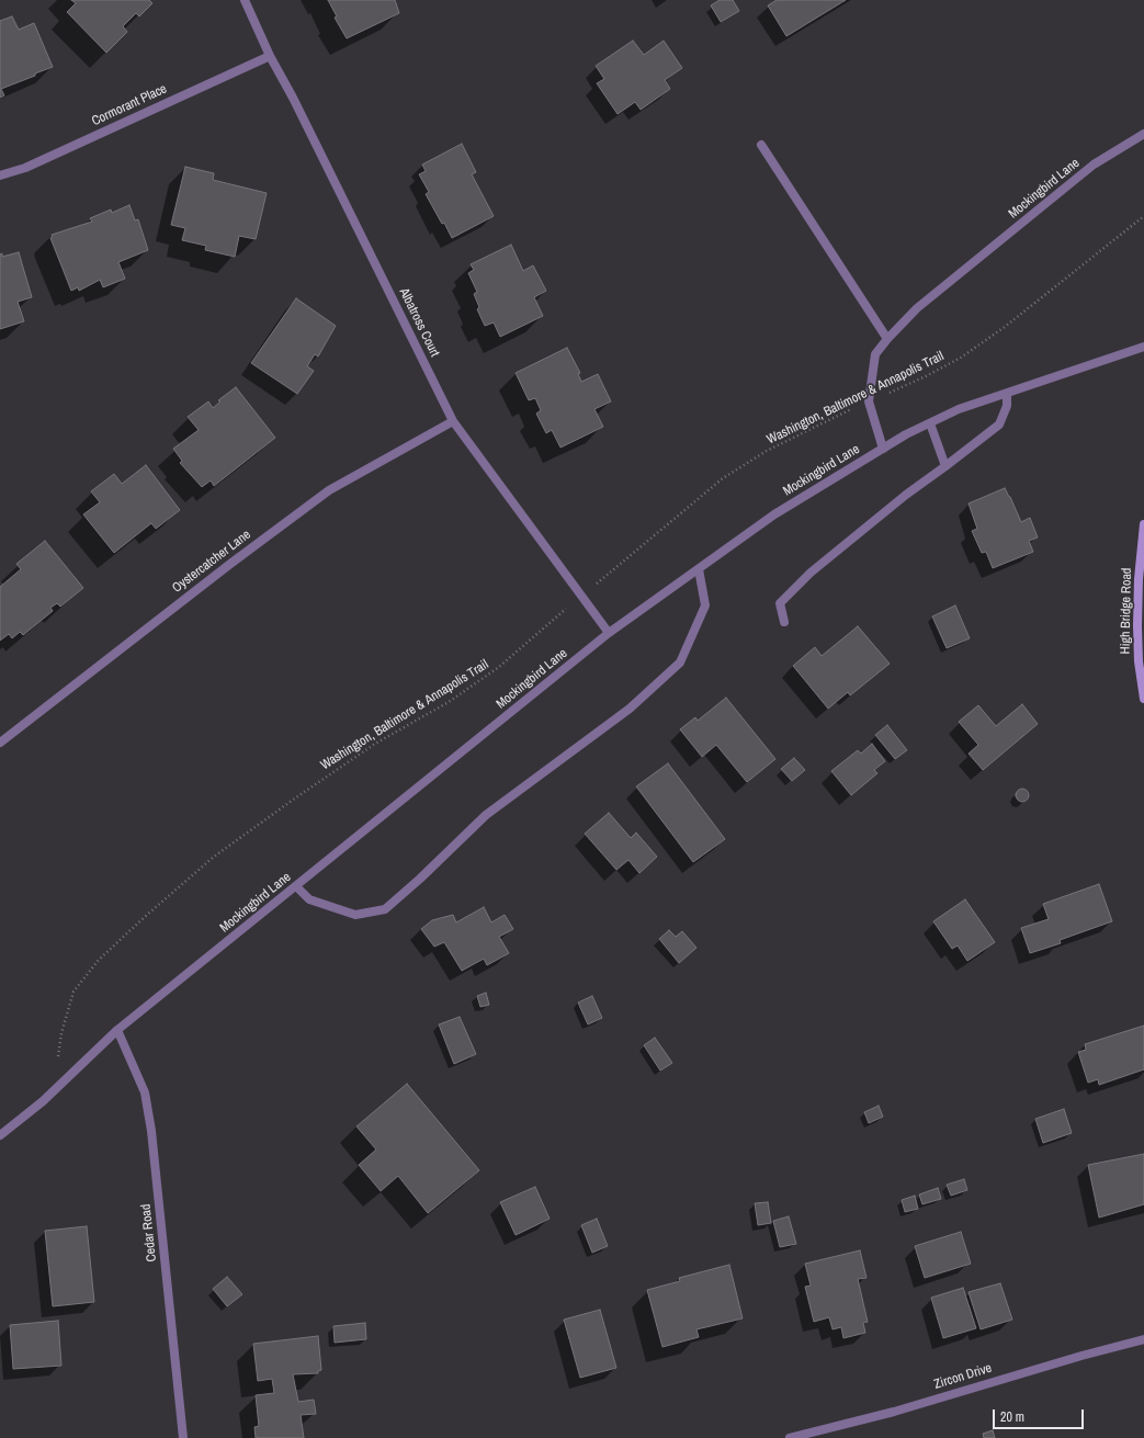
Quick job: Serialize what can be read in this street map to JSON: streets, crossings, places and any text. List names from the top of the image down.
{
  "streets": {
    "street": [
      "Cormorant Place",
      "Mockingbird Lane",
      "Albatross Court",
      "Oystercatcher Lane",
      "High Bridge Road",
      "Cedar Road",
      "Zircon Drive"
    ],
    "path": ["Washington, Baltimore & Annapolis Trail"]
  },
  "crossings": [
    ["Cormorant Place", "Albatross Court"],
    ["Mockingbird Lane", "Albatross Court"],
    ["Mockingbird Lane", "Washington, Baltimore & Annapolis Trail"],
    ["Mockingbird Lane", "Cedar Road"],
    ["Albatross Court", "Washington, Baltimore & Annapolis Trail"],
    ["Albatross Court", "Oystercatcher Lane"]
  ],
  "scale_bar": "20 m"
}
